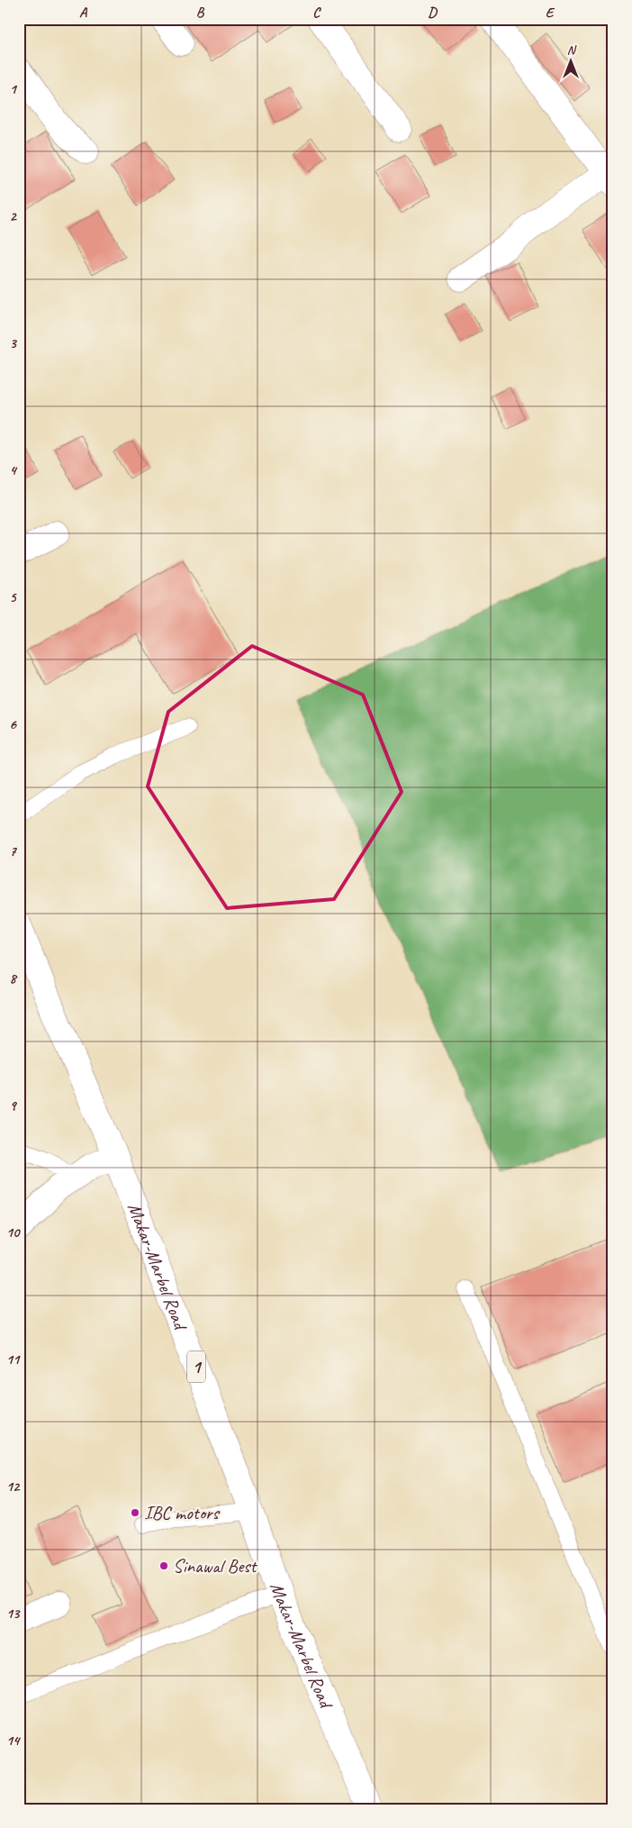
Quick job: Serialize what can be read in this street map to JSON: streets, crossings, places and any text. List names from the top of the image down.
{
  "streets": {
    "main road": ["Makar-Marbel Road", "1"]
  },
  "places": ["IBC motors", "Sinawal Best"],
  "north": "top",
  "grid": {
    "columns": [
      "A",
      "B",
      "C",
      "D",
      "E"
    ],
    "rows": [
      "1",
      "2",
      "3",
      "4",
      "5",
      "6",
      "7",
      "8",
      "9",
      "10",
      "11",
      "12",
      "13",
      "14"
    ]
  }
}
